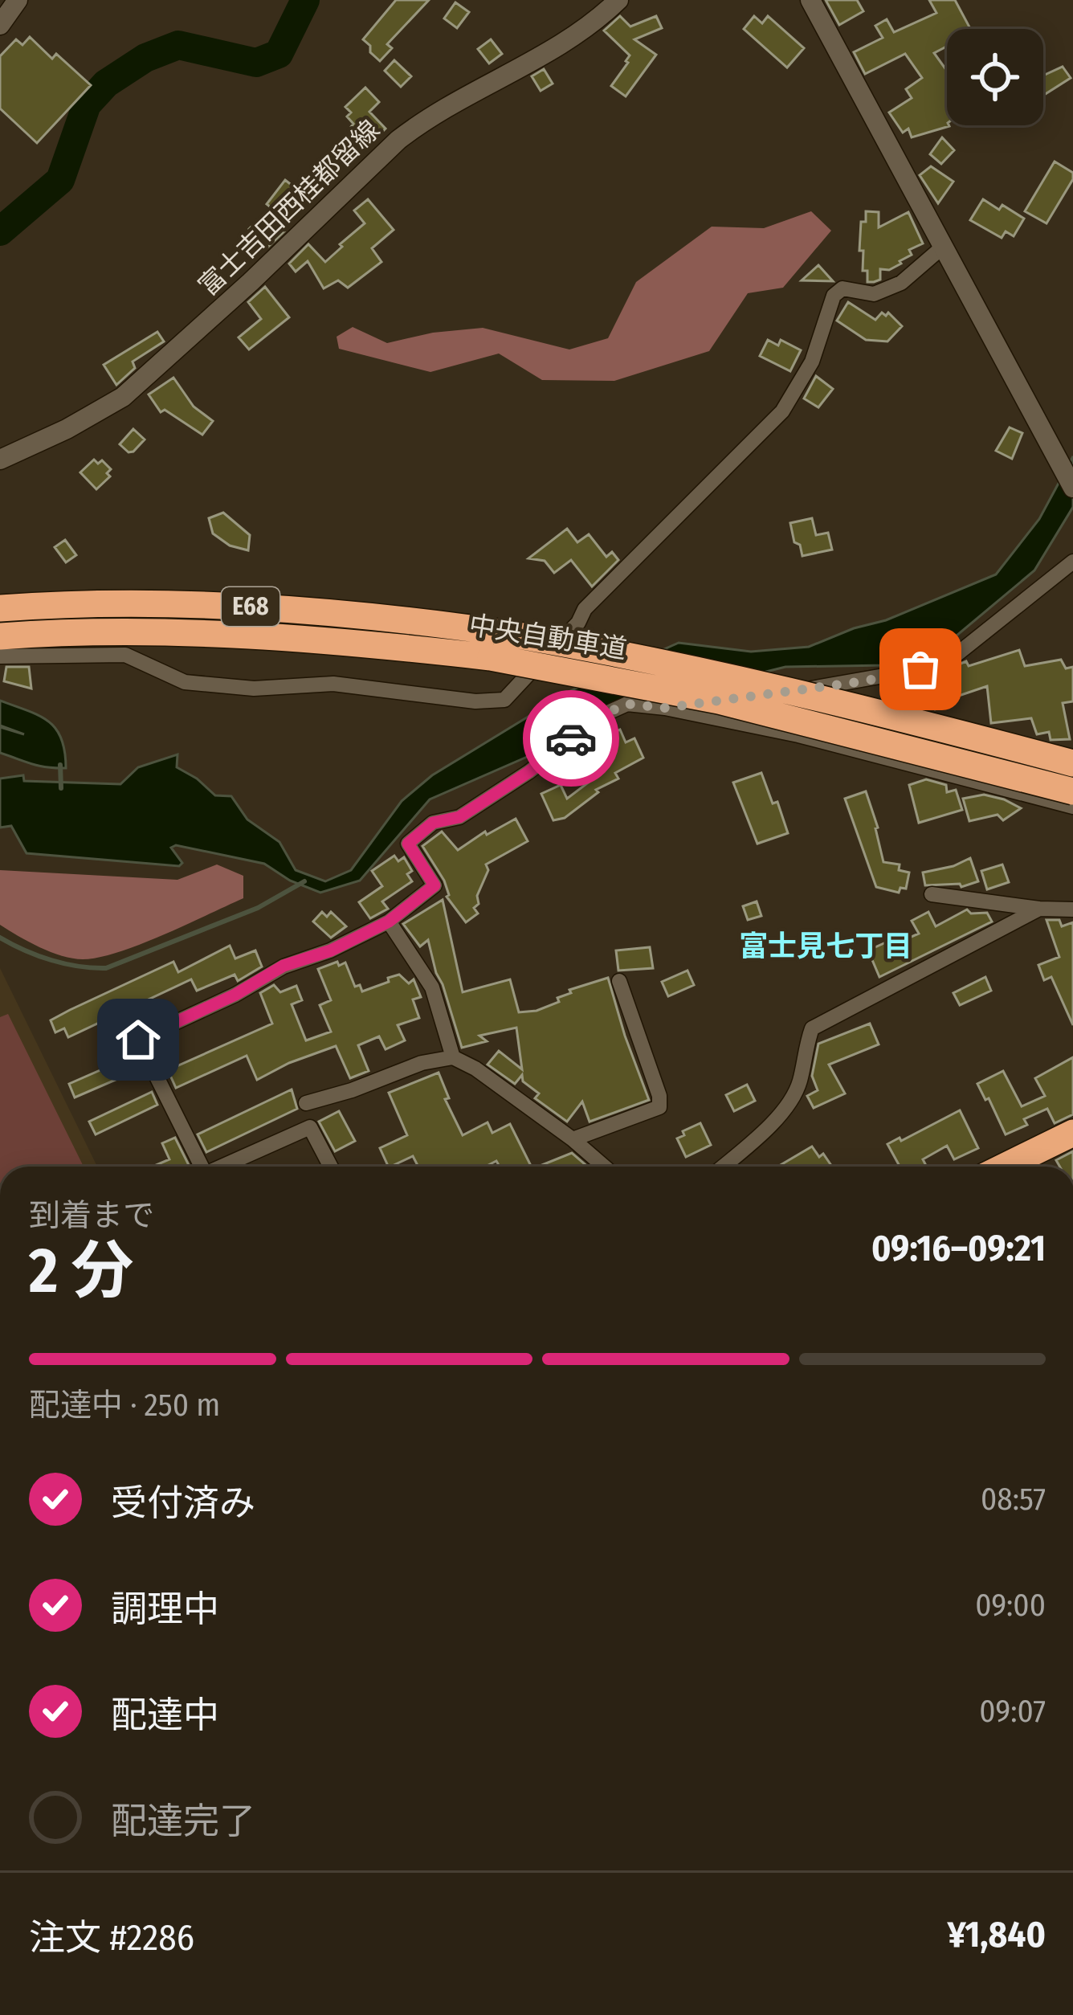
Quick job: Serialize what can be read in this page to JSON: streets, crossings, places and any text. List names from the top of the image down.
{
  "streets": {
    "highway": ["E68", "中央自動車道"],
    "main road": ["富士吉田西桂都留線"]
  },
  "districts": ["富士見七丁目"],
  "page": {
    "heading": ["2 分", "到着まで", "09:16–09:21"],
    "panel": ["注文 #2286", "¥1,840"],
    "bar": "配達中 · 250 m",
    "list": [
      ["受付済み", "08:57"],
      ["調理中", "09:00"],
      ["配達中", "09:07"],
      "配達完了"
    ]
  }
}
